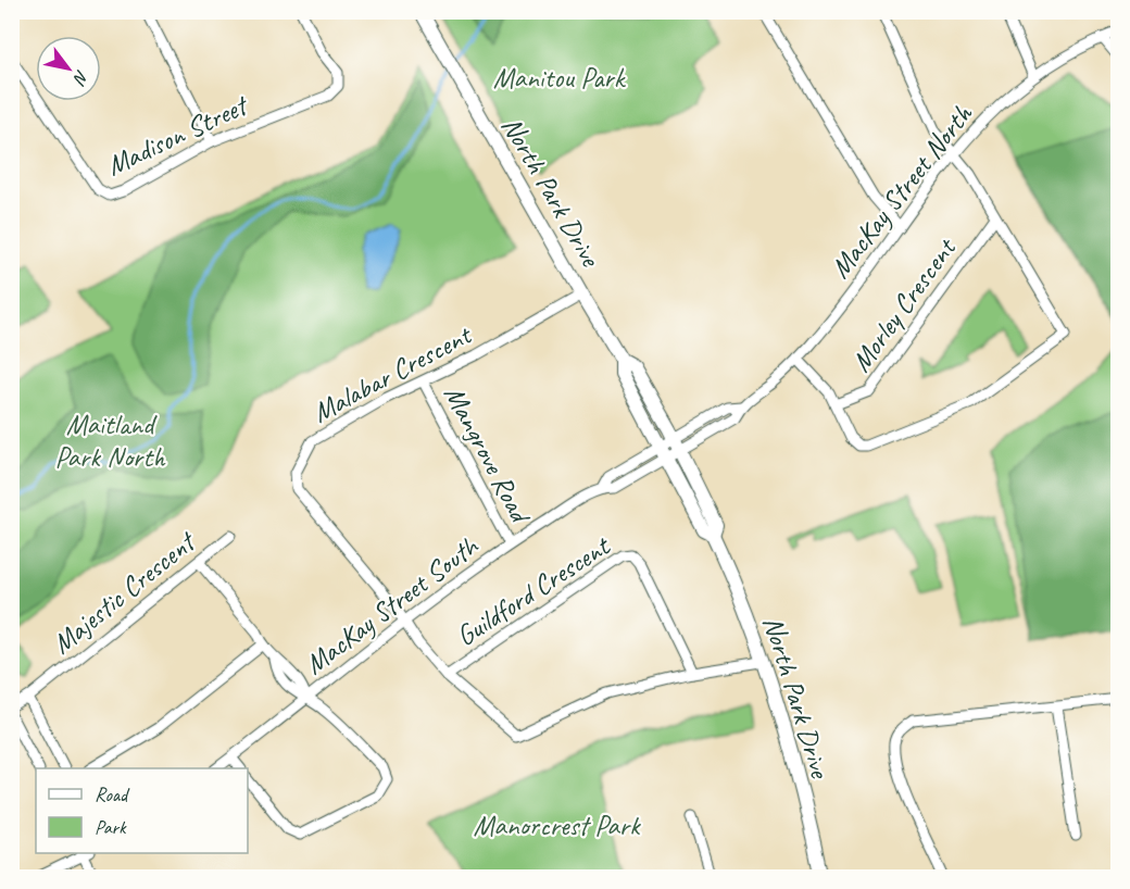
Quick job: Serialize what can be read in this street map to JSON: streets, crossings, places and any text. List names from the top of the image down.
{
  "streets": {
    "main road": ["North Park Drive"],
    "street": [
      "Madison Street",
      "MacKay Street North",
      "Morley Crescent",
      "Malabar Crescent",
      "Mangrove Road",
      "Guildford Crescent",
      "Majestic Crescent",
      "MacKay Street South"
    ]
  },
  "crossings": [
    ["North Park Drive", "MacKay Street North"],
    ["North Park Drive", "Malabar Crescent"],
    ["North Park Drive", "Guildford Crescent"],
    ["North Park Drive", "MacKay Street South"],
    ["MacKay Street North", "Morley Crescent"],
    ["MacKay Street North", "MacKay Street South"],
    ["Malabar Crescent", "Mangrove Road"],
    ["Malabar Crescent", "Guildford Crescent"],
    ["Malabar Crescent", "MacKay Street South"],
    ["Mangrove Road", "MacKay Street South"],
    ["Guildford Crescent", "MacKay Street South"]
  ],
  "parks": ["Manitou Park", "Maitland Park North", "Manorcrest Park"],
  "legend": ["Road", "Park"],
  "north": "bottom right"
}
